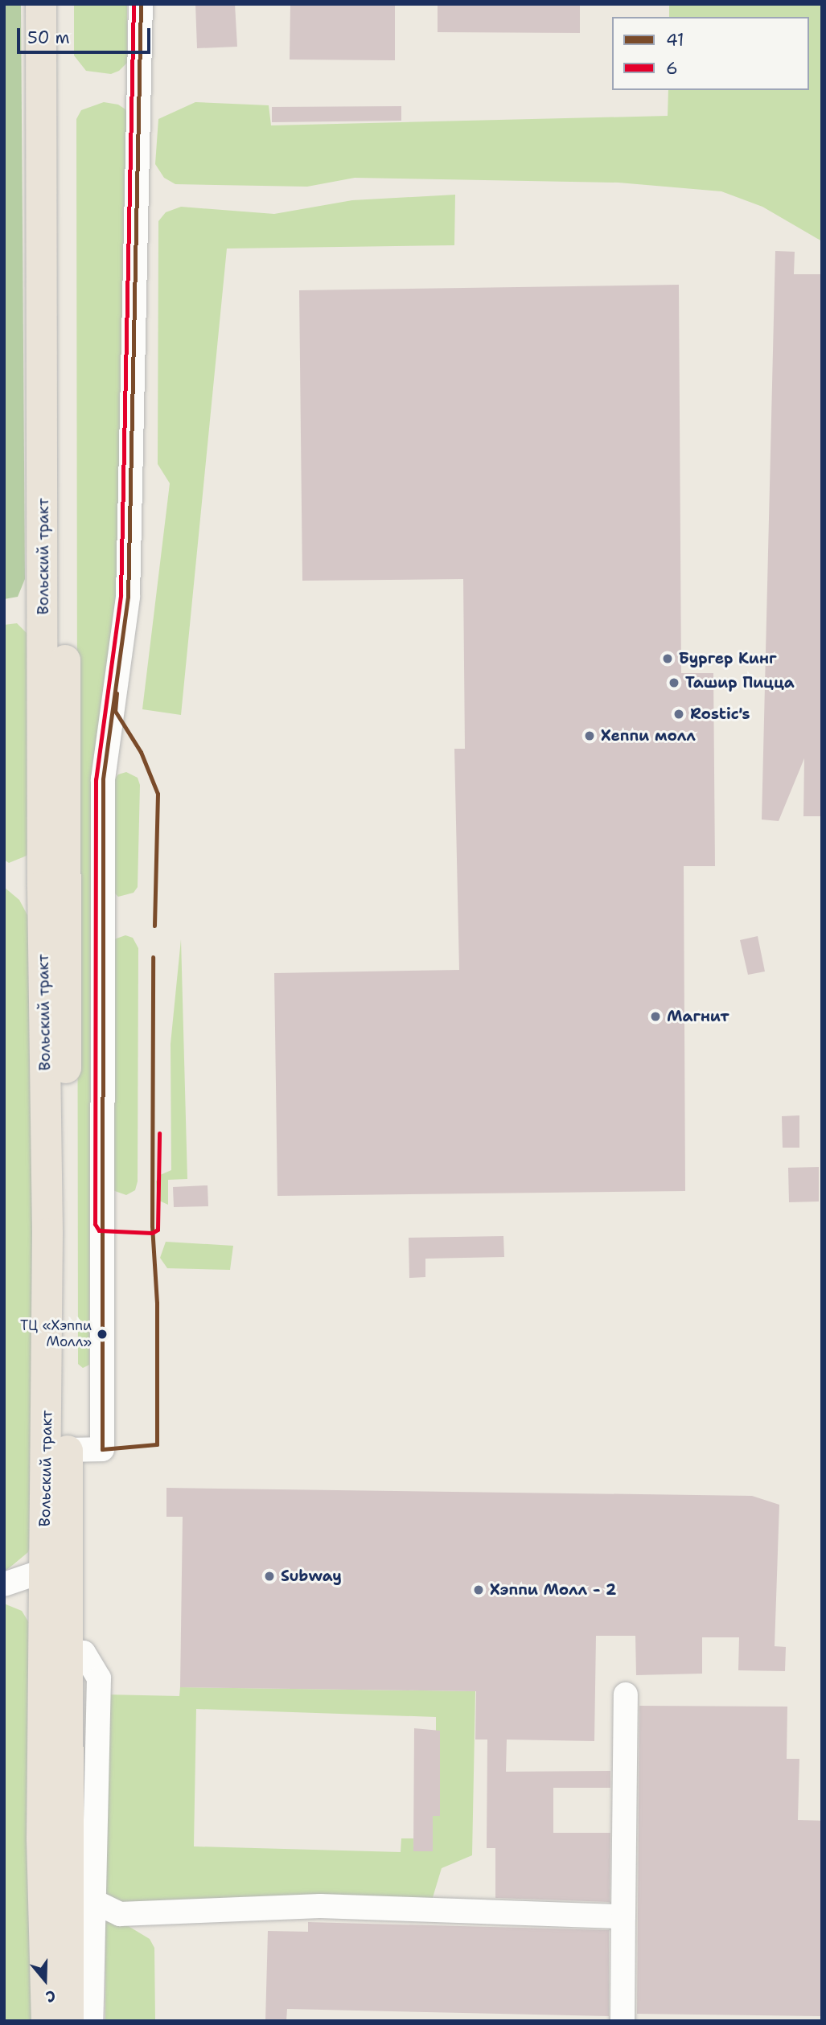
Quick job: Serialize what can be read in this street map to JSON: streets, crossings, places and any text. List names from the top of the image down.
{
  "streets": {
    "main road": ["Вольский тракт"]
  },
  "places": [
    "Бургер Кинг",
    "Ташир Пицца",
    "Rostic's",
    "Хеппи молл",
    "Магнит",
    "ТЦ «Хэппи Молл»",
    "Subway",
    "Хэппи Молл - 2"
  ],
  "lines": ["transit line 41", "transit line 6"],
  "legend": ["41", "6"],
  "scale_bar": "50 m",
  "north": "bottom"
}
